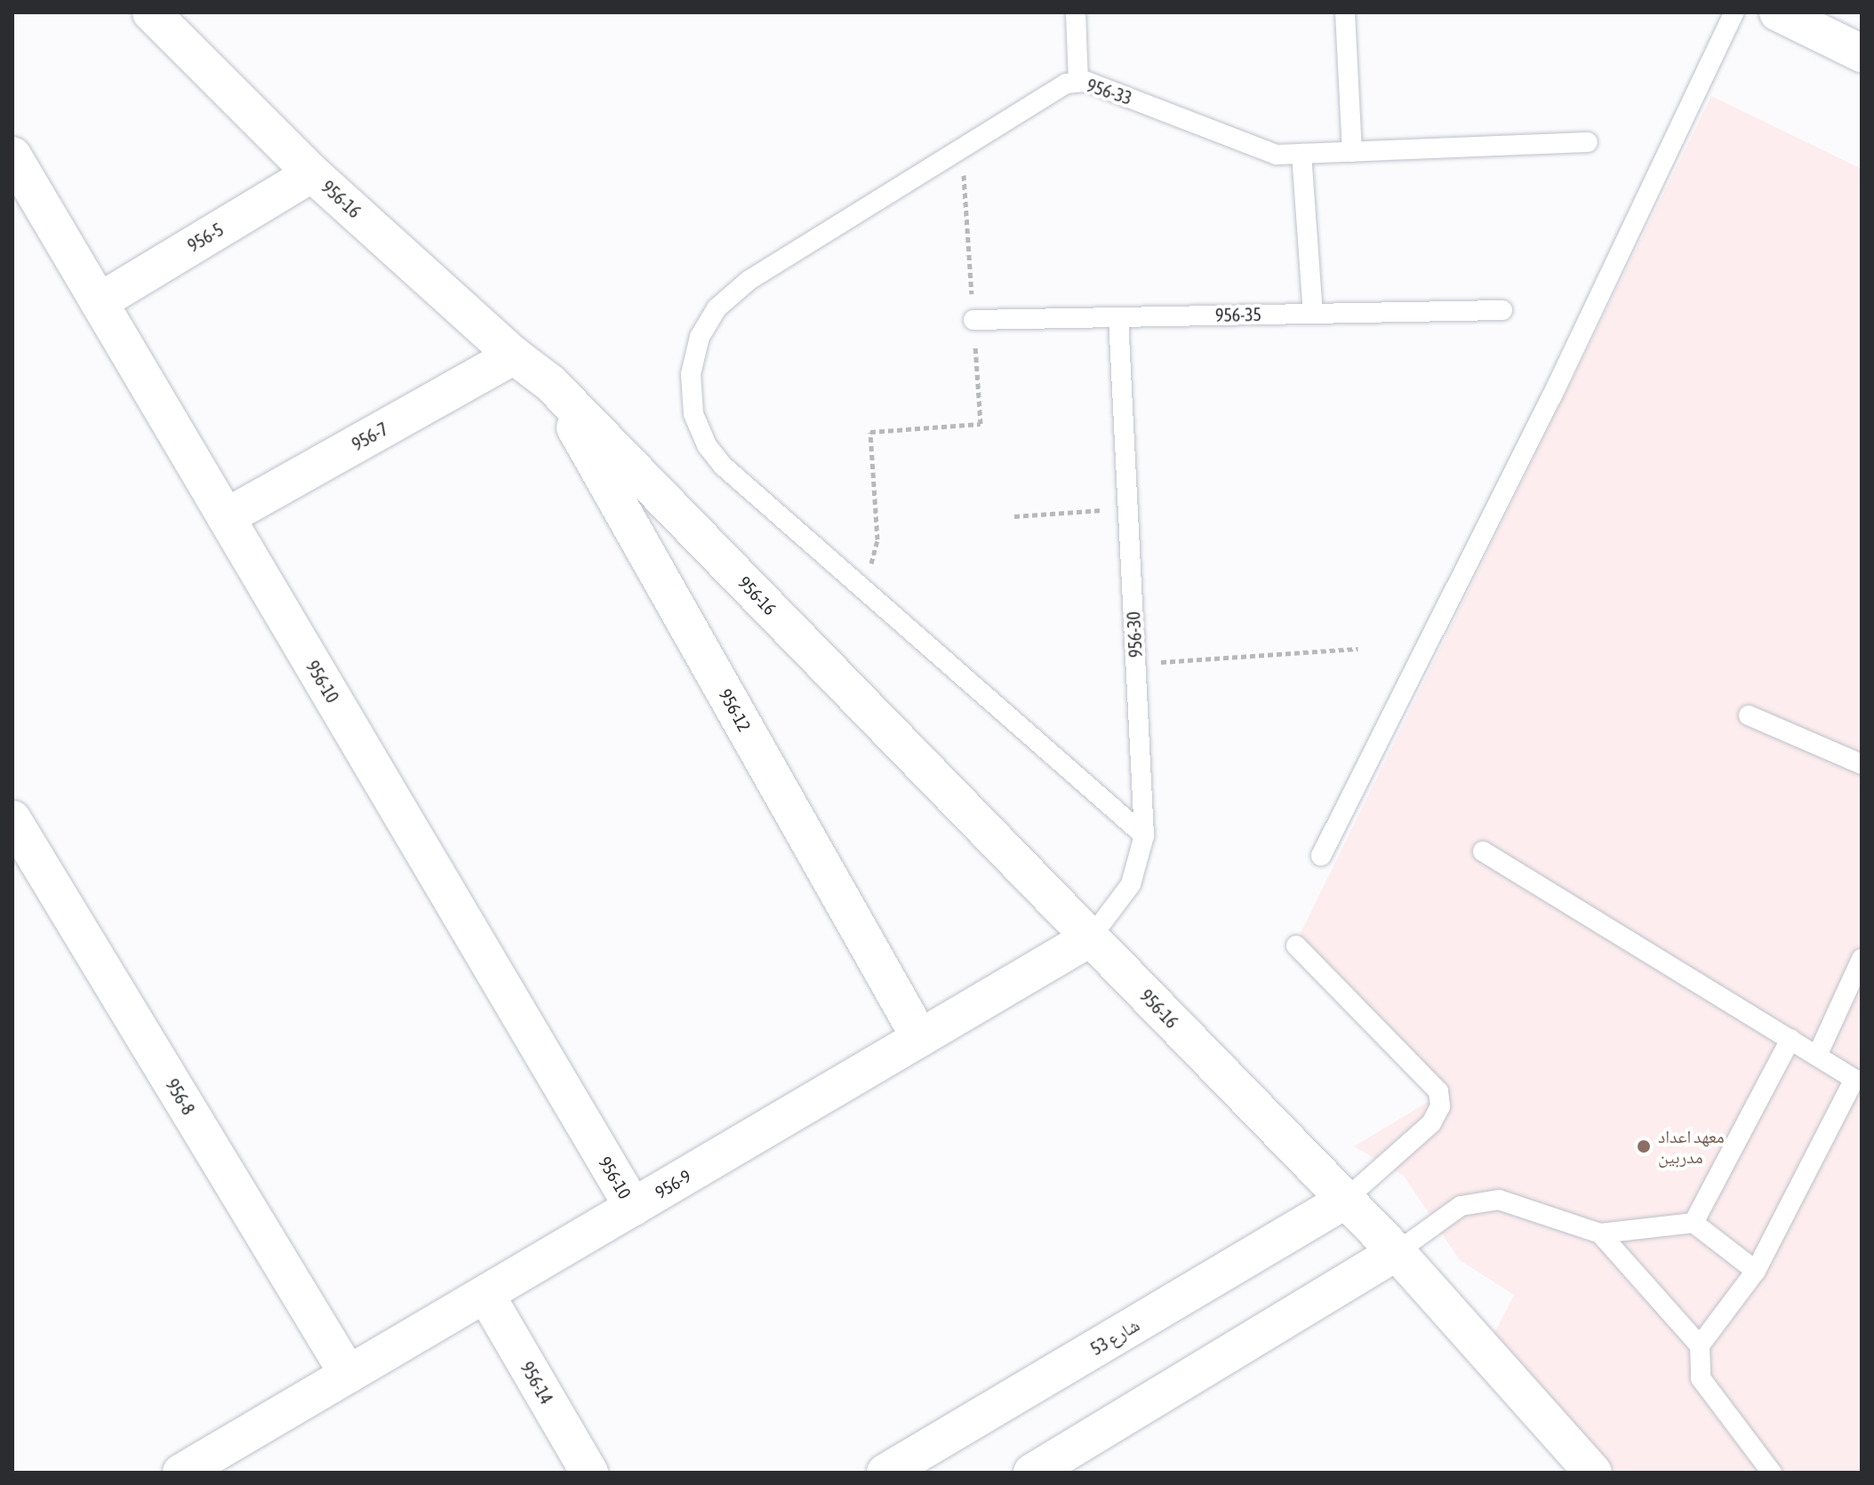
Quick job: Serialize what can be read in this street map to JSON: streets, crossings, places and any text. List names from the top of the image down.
{
  "streets": {
    "street": [
      "956-16",
      "956-5",
      "956-7",
      "956-10",
      "956-12",
      "956-8",
      "956-9",
      "شارع 53",
      "956-14"
    ],
    "lane": ["956-33", "956-35", "956-30"]
  },
  "crossings": [
    ["956-33", "956-30"],
    ["956-16", "956-5"],
    ["956-16", "956-7"],
    ["956-16", "956-30"],
    ["956-16", "956-12"],
    ["956-16", "956-9"],
    ["956-16", "شارع 53"],
    ["956-5", "956-10"],
    ["956-35", "956-30"],
    ["956-7", "956-10"],
    ["956-30", "956-9"],
    ["956-10", "956-9"],
    ["956-12", "956-9"],
    ["956-8", "956-9"],
    ["956-9", "956-14"]
  ],
  "places": ["معهد اعداد مدربين"]
}
